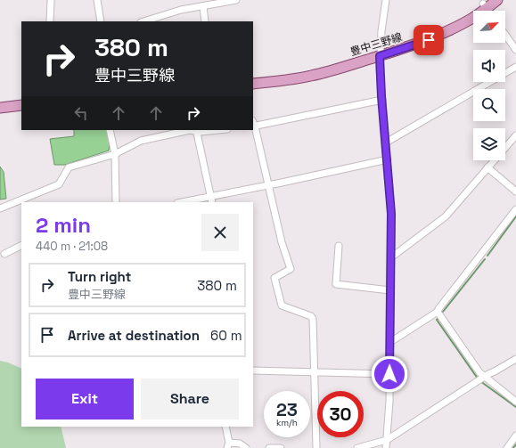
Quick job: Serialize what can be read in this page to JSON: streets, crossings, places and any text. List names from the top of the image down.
{
  "streets": {
    "main road": ["豊中三野線"]
  },
  "north": "top right",
  "page": {
    "turn": ["380 m", "豊中三野線"],
    "heading": ["2 min", "440 m · 21:08"],
    "list": [
      {
        "name": "Turn right",
        "note": "豊中三野線",
        "value": "380 m"
      },
      {
        "name": "Arrive at destination",
        "value": "60 m"
      }
    ],
    "buttons": ["Exit", "Share"],
    "speed": "23 km/h",
    "limit": "30"
  }
}
